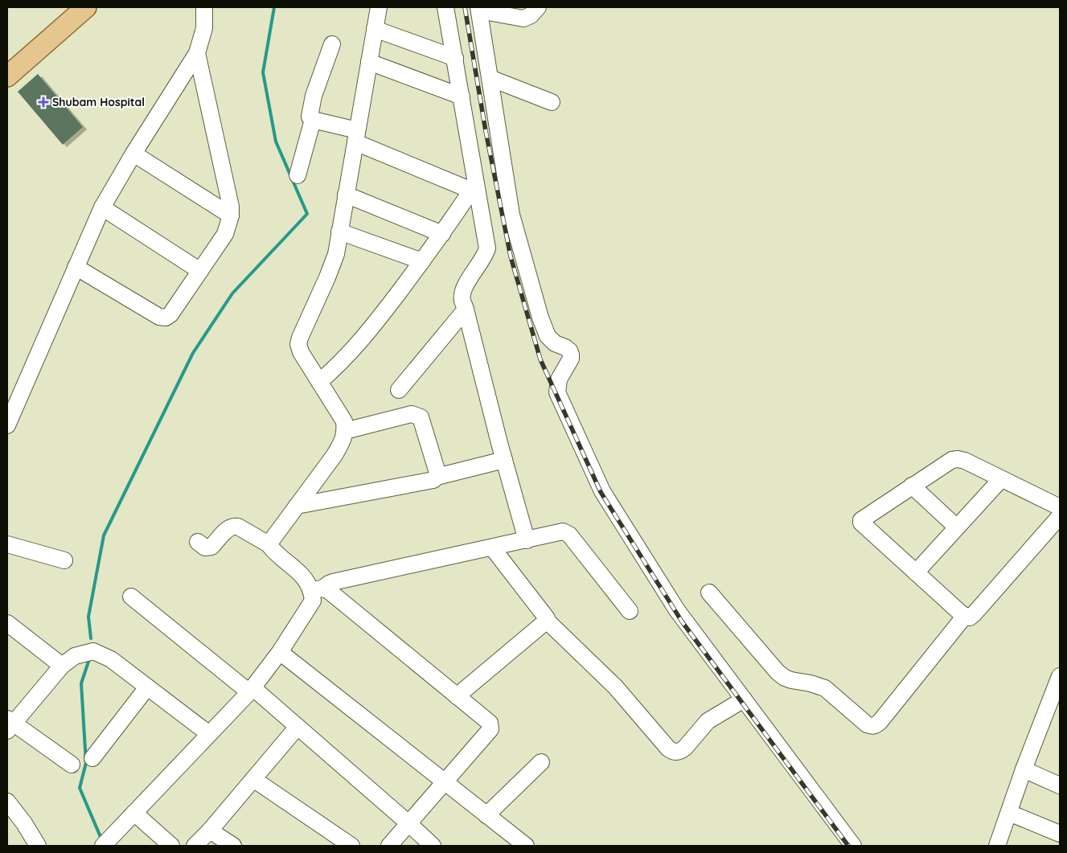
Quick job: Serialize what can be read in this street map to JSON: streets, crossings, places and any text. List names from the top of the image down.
{
  "places": {
    "health": ["Shubam Hospital"]
  }
}
